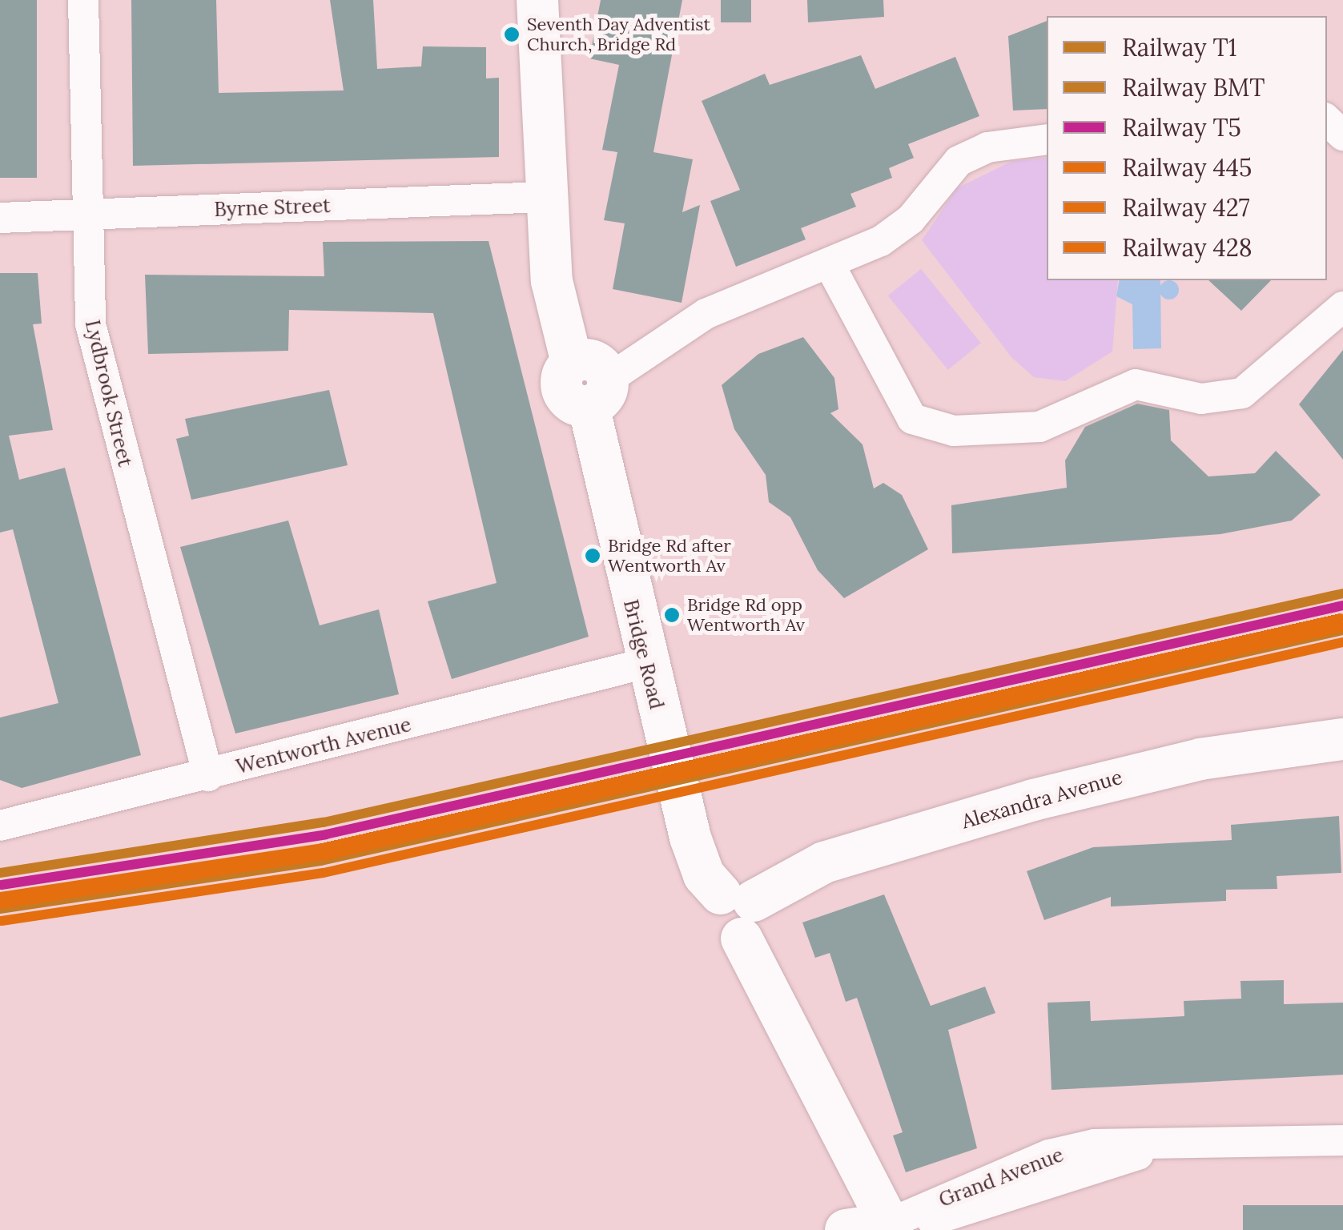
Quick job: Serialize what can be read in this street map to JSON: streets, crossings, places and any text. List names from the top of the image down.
{
  "streets": {
    "street": [
      "Byrne Street",
      "Lydbrook Street",
      "Bridge Road",
      "Wentworth Avenue",
      "Alexandra Avenue",
      "Grand Avenue"
    ]
  },
  "crossings": [
    ["Byrne Street", "Lydbrook Street"],
    ["Byrne Street", "Bridge Road"],
    ["Lydbrook Street", "Wentworth Avenue"],
    ["Bridge Road", "Wentworth Avenue"],
    ["Bridge Road", "Alexandra Avenue"],
    ["Bridge Road", "Grand Avenue"]
  ],
  "places": ["Seventh Day Adventist Church, Bridge Rd", "Bridge Rd after Wentworth Av", "Bridge Rd opp Wentworth Av"],
  "lines": [
    "rail line T1",
    "rail line T5",
    "rail line 427",
    "rail line 428",
    "rail line BMT",
    "rail line 445"
  ],
  "legend": [
    "Railway T1",
    "Railway BMT",
    "Railway T5",
    "Railway 445",
    "Railway 427",
    "Railway 428"
  ]
}
